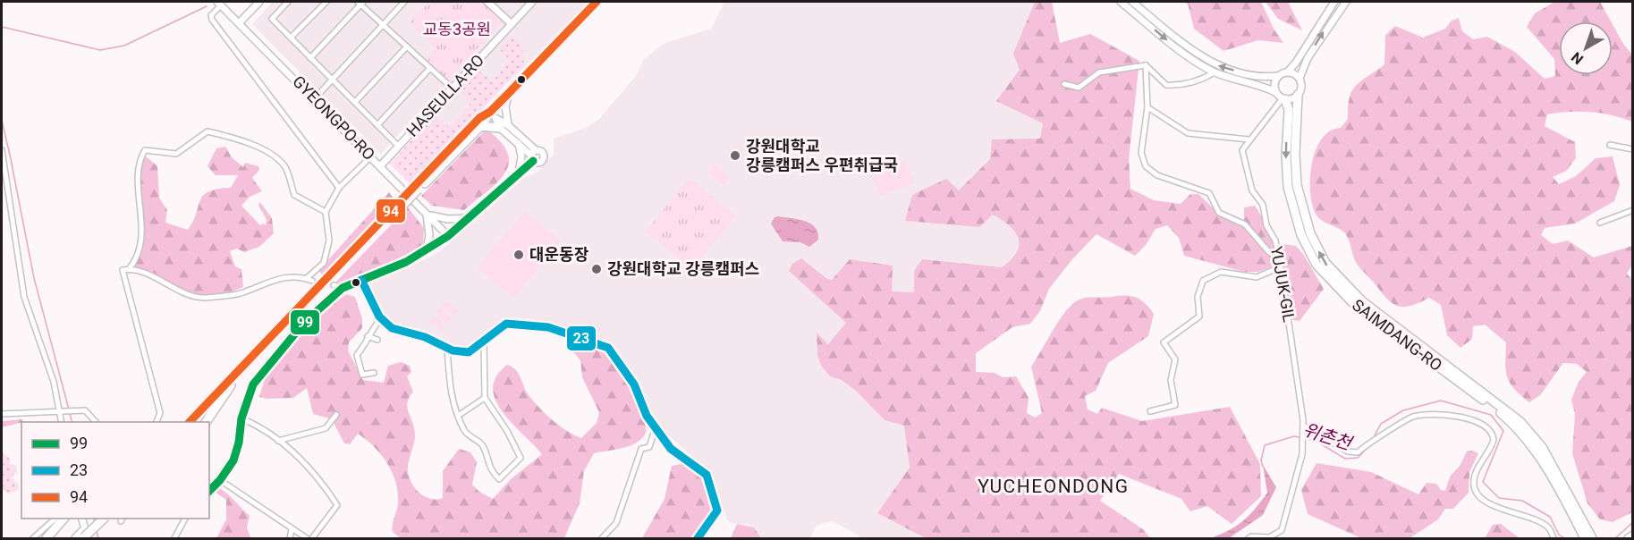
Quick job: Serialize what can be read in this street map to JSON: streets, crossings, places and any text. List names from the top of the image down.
{
  "streets": {
    "main road": ["SAIMDANG-RO"],
    "street": ["HASEULLA-RO", "GYEONGPO-RO", "YUJUK-GIL"]
  },
  "crossings": [
    ["HASEULLA-RO", "GYEONGPO-RO"]
  ],
  "districts": ["YUCHEONDONG"],
  "water": ["위촌천"],
  "parks": ["교동3공원"],
  "places": ["강원대학교 강릉캠퍼스 우편취급국", "대운동장", "강원대학교 강릉캠퍼스"],
  "lines": ["transit line 94", "transit line 99", "transit line 23"],
  "legend": ["99", "23", "94"],
  "north": "bottom left"
}
